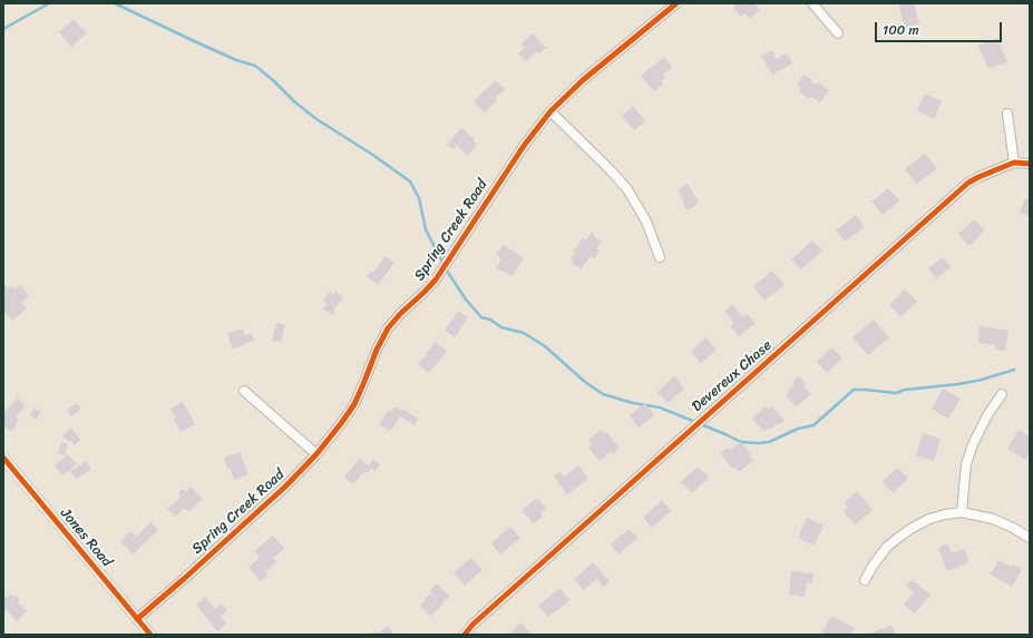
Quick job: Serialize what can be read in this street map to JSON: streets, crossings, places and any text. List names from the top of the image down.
{
  "streets": {
    "street": ["Spring Creek Road", "Devereux Chase", "Jones Road"]
  },
  "crossings": [
    ["Spring Creek Road", "Jones Road"]
  ],
  "scale_bar": "100 m"
}
